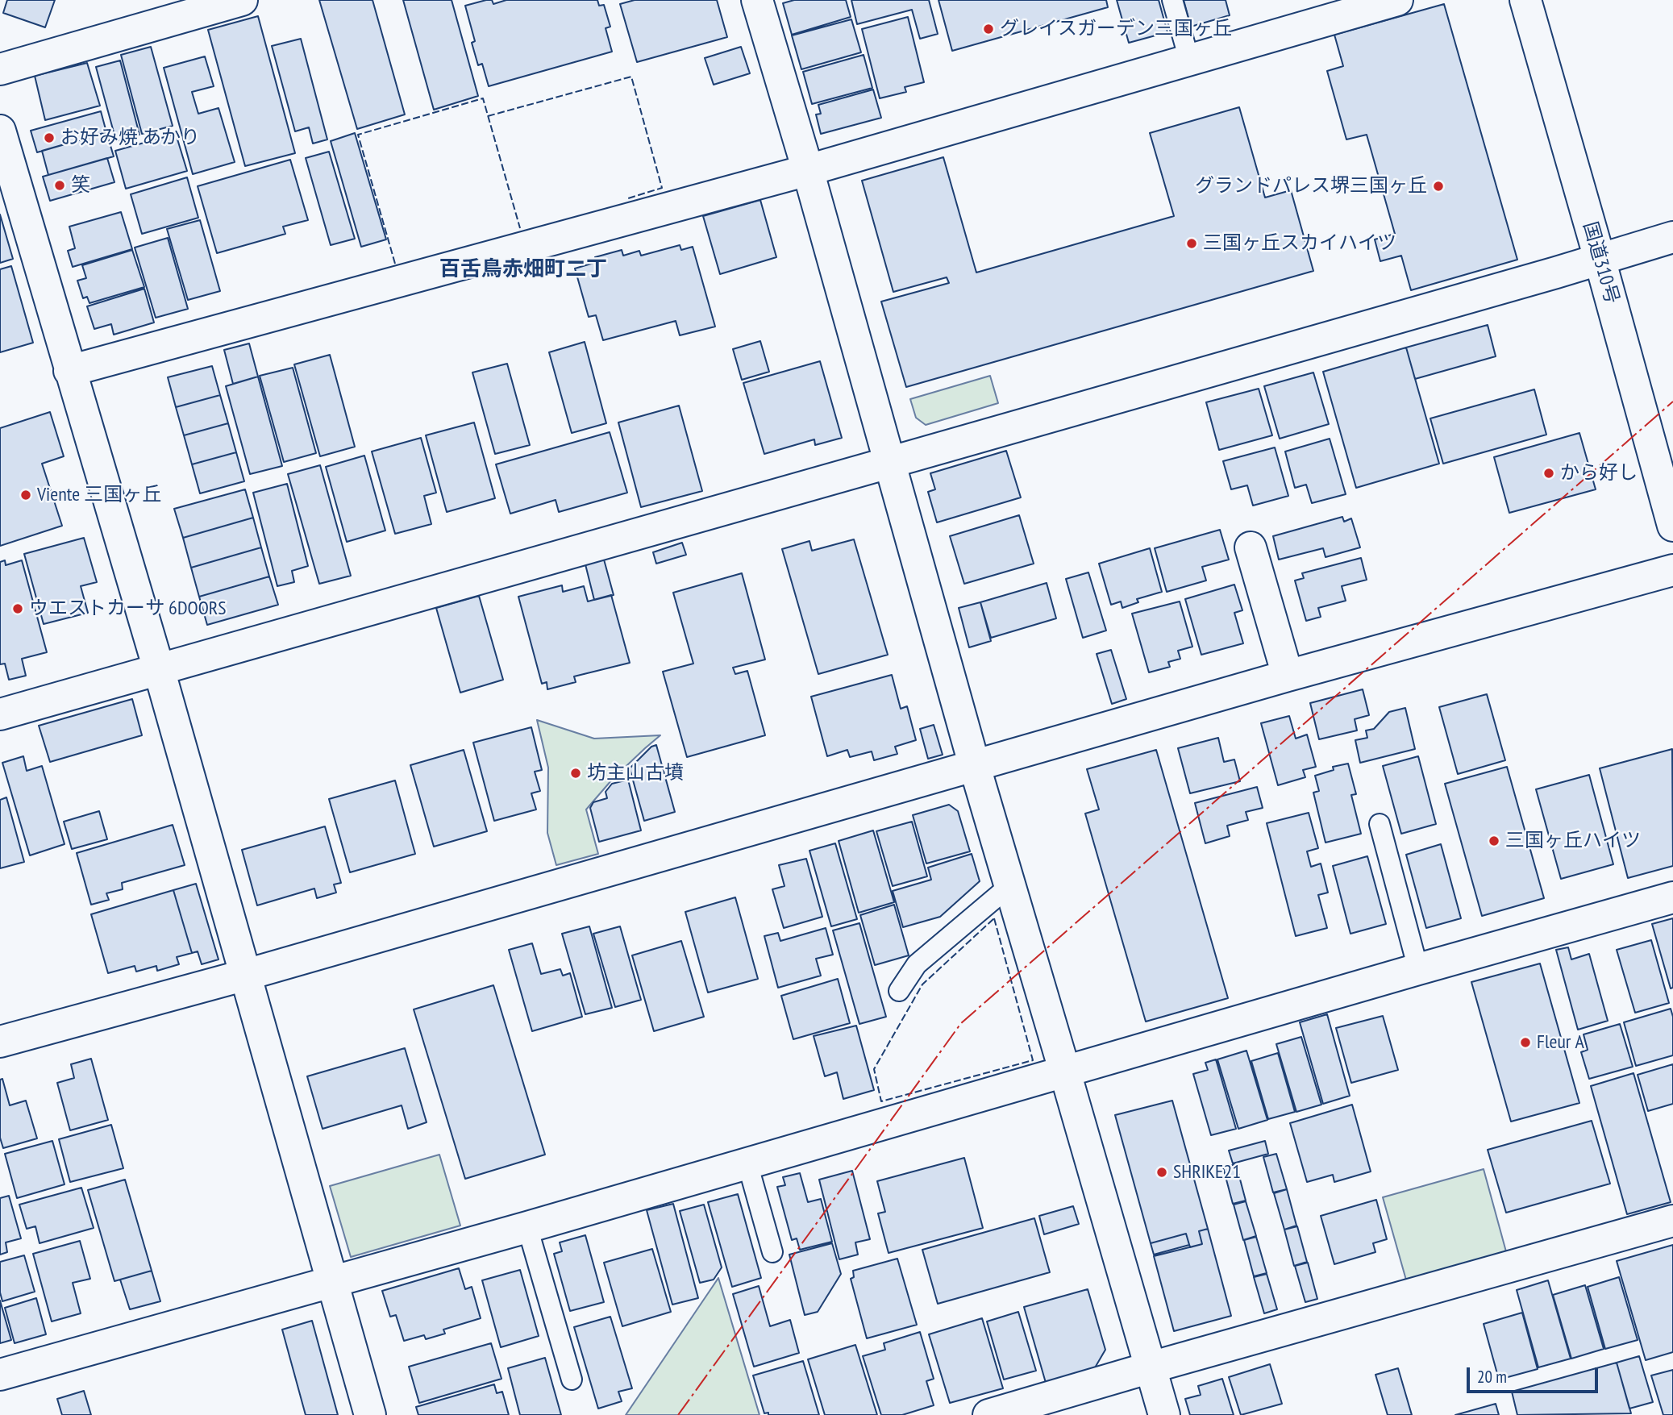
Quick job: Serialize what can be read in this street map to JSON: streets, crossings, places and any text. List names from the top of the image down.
{
  "streets": {
    "main road": ["国道310号"]
  },
  "districts": ["百舌鳥赤畑町二丁"],
  "places": [
    "グレイスガーデン三国ヶ丘",
    "お好み焼 あかり",
    "笑",
    "グランドパレス堺三国ヶ丘",
    "三国ヶ丘スカイハイツ",
    "から好し",
    "Viente 三国ヶ丘",
    "ウエストカーサ 6DOORS",
    "坊主山古墳",
    "三国ヶ丘ハイツ",
    "Fleur A",
    "SHRIKE21"
  ],
  "scale_bar": "20 m"
}
